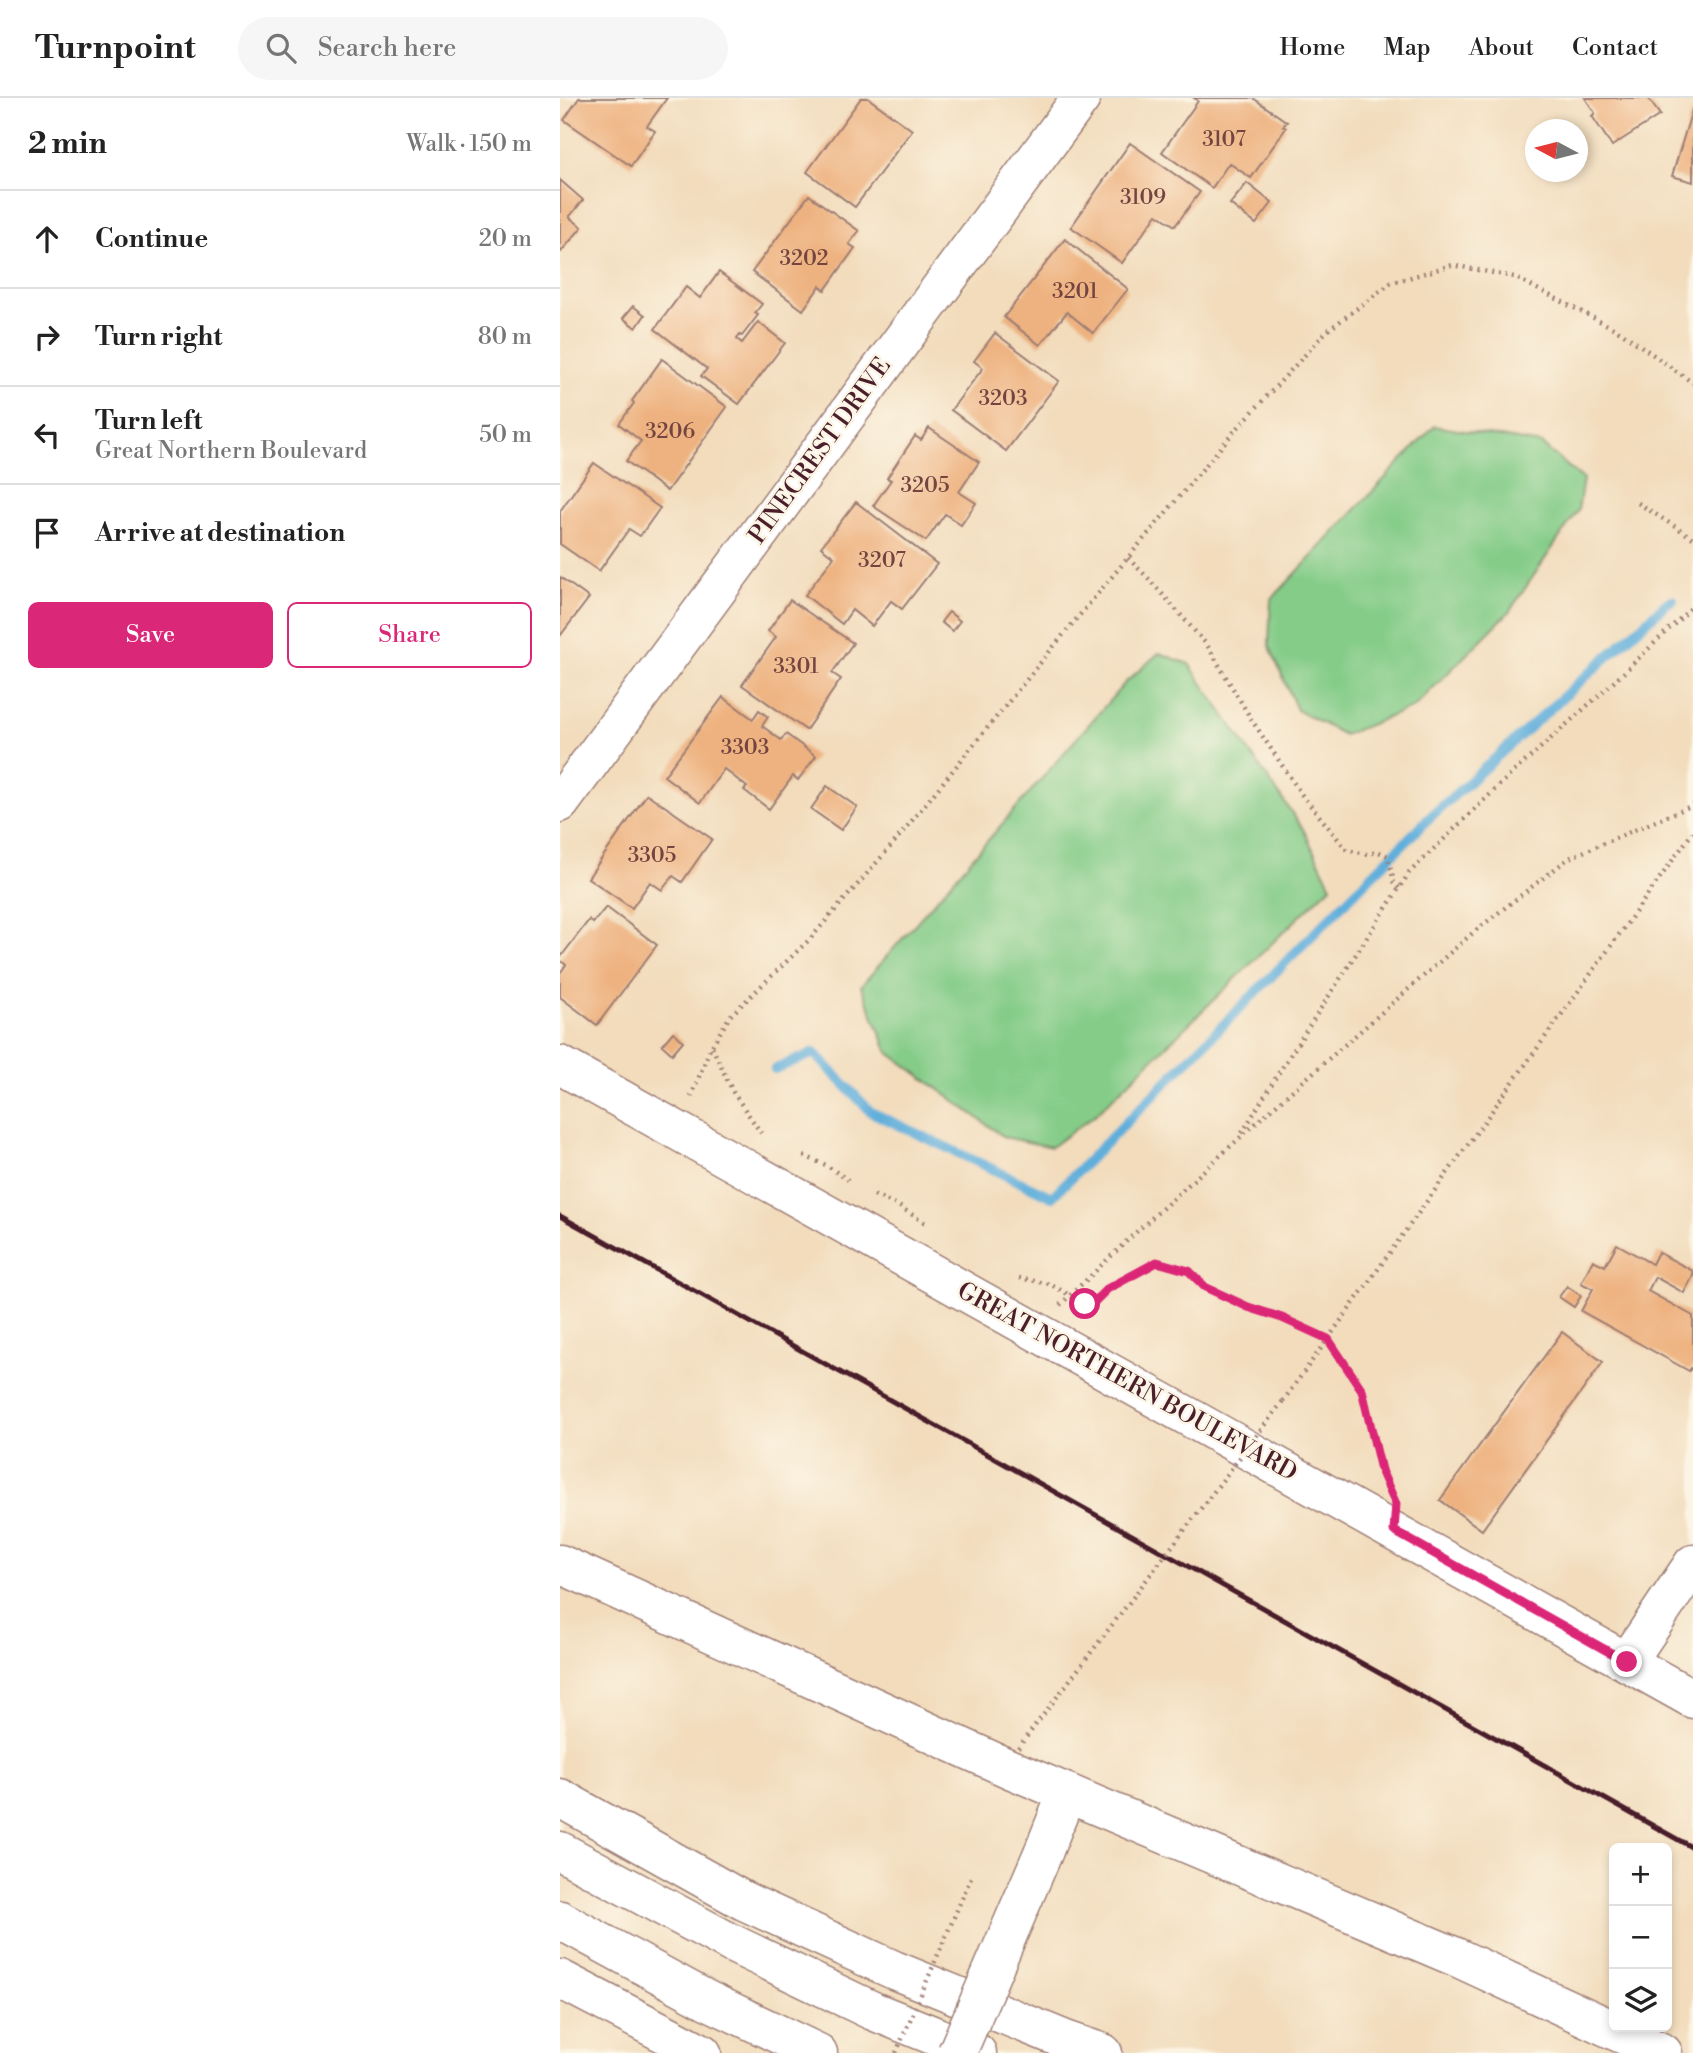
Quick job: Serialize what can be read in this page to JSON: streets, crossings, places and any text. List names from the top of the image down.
{
  "streets": {
    "main road": ["PINECREST DRIVE", "GREAT NORTHERN BOULEVARD"]
  },
  "house_numbers": [
    "3107",
    "3109",
    "3202",
    "3201",
    "3203",
    "3206",
    "3205",
    "3207",
    "3301",
    "3303",
    "3305"
  ],
  "north": "left",
  "page": {
    "header": "Turnpoint",
    "search": "Search here",
    "nav": [
      "Home",
      "Map",
      "About",
      "Contact"
    ],
    "heading": ["2 min", "Walk · 150 m"],
    "list": [
      ["Continue", "20 m"],
      ["Turn right", "80 m"],
      ["Turn left", "Great Northern Boulevard", "50 m"],
      "Arrive at destination"
    ],
    "buttons": ["Save", "Share"],
    "map_buttons": ["+", "−"]
  }
}
